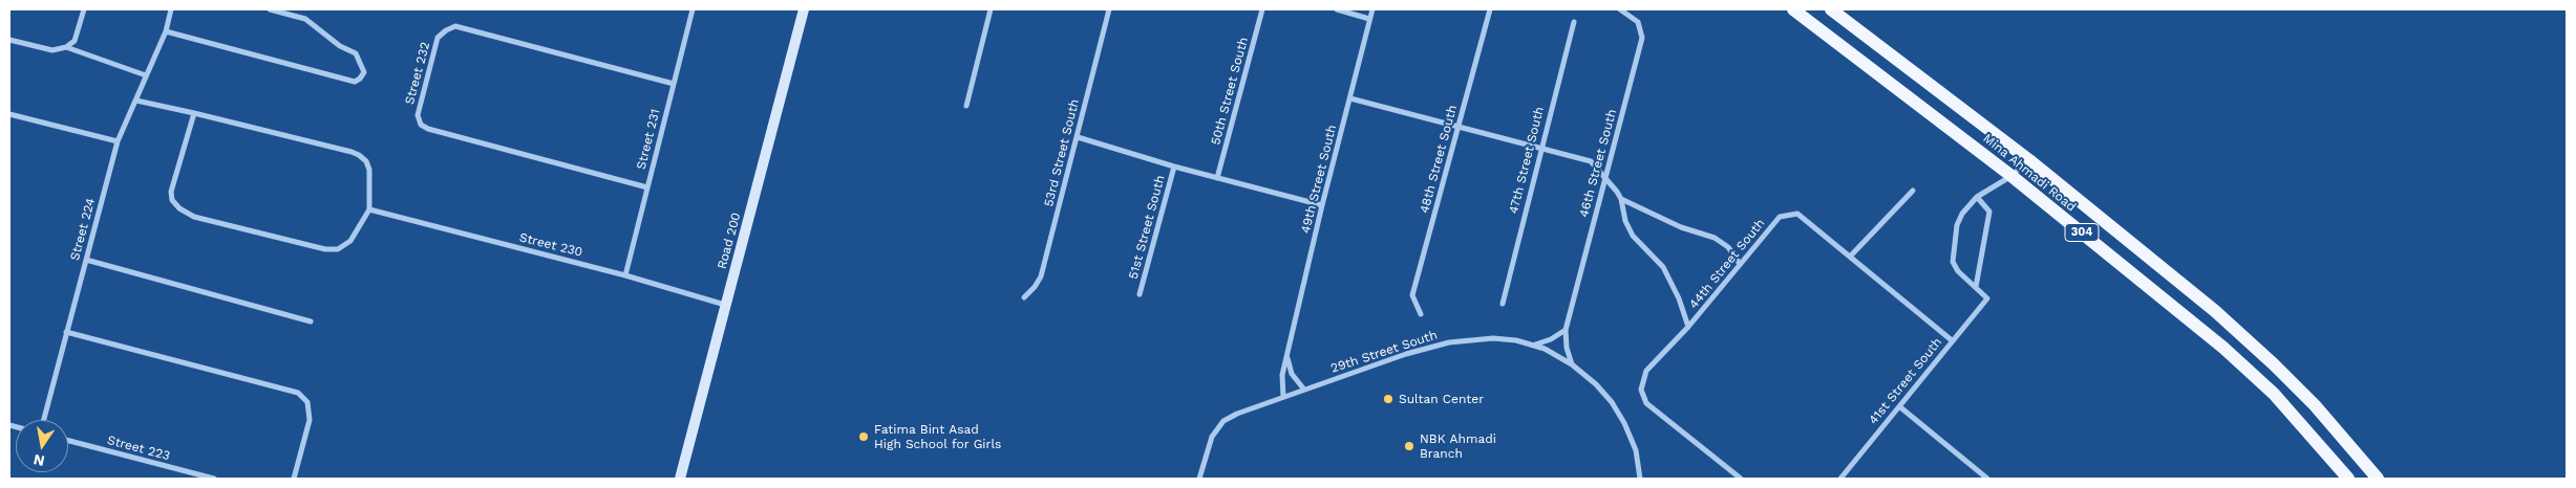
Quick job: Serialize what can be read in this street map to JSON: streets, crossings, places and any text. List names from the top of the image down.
{
  "streets": {
    "main road": ["Mina Ahmadi Road", "304", "Road 200"],
    "street": [
      "Street 232",
      "50th Street South",
      "Street 231",
      "53rd Street South",
      "48th Street South",
      "47th Street South",
      "46th Street South",
      "49th Street South",
      "51st Street South",
      "Street 224",
      "Street 230",
      "44th Street South",
      "29th Street South",
      "41st Street South",
      "Street 223"
    ]
  },
  "crossings": [
    ["Street 232", "Street 231"],
    ["Street 231", "Street 230"],
    ["46th Street South", "29th Street South"],
    ["49th Street South", "29th Street South"],
    ["Road 200", "Street 230"],
    ["44th Street South", "41st Street South"]
  ],
  "places": ["Sultan Center", "Fatima Bint Asad High School for Girls", "NBK Ahmadi Branch"],
  "north": "bottom"
}
